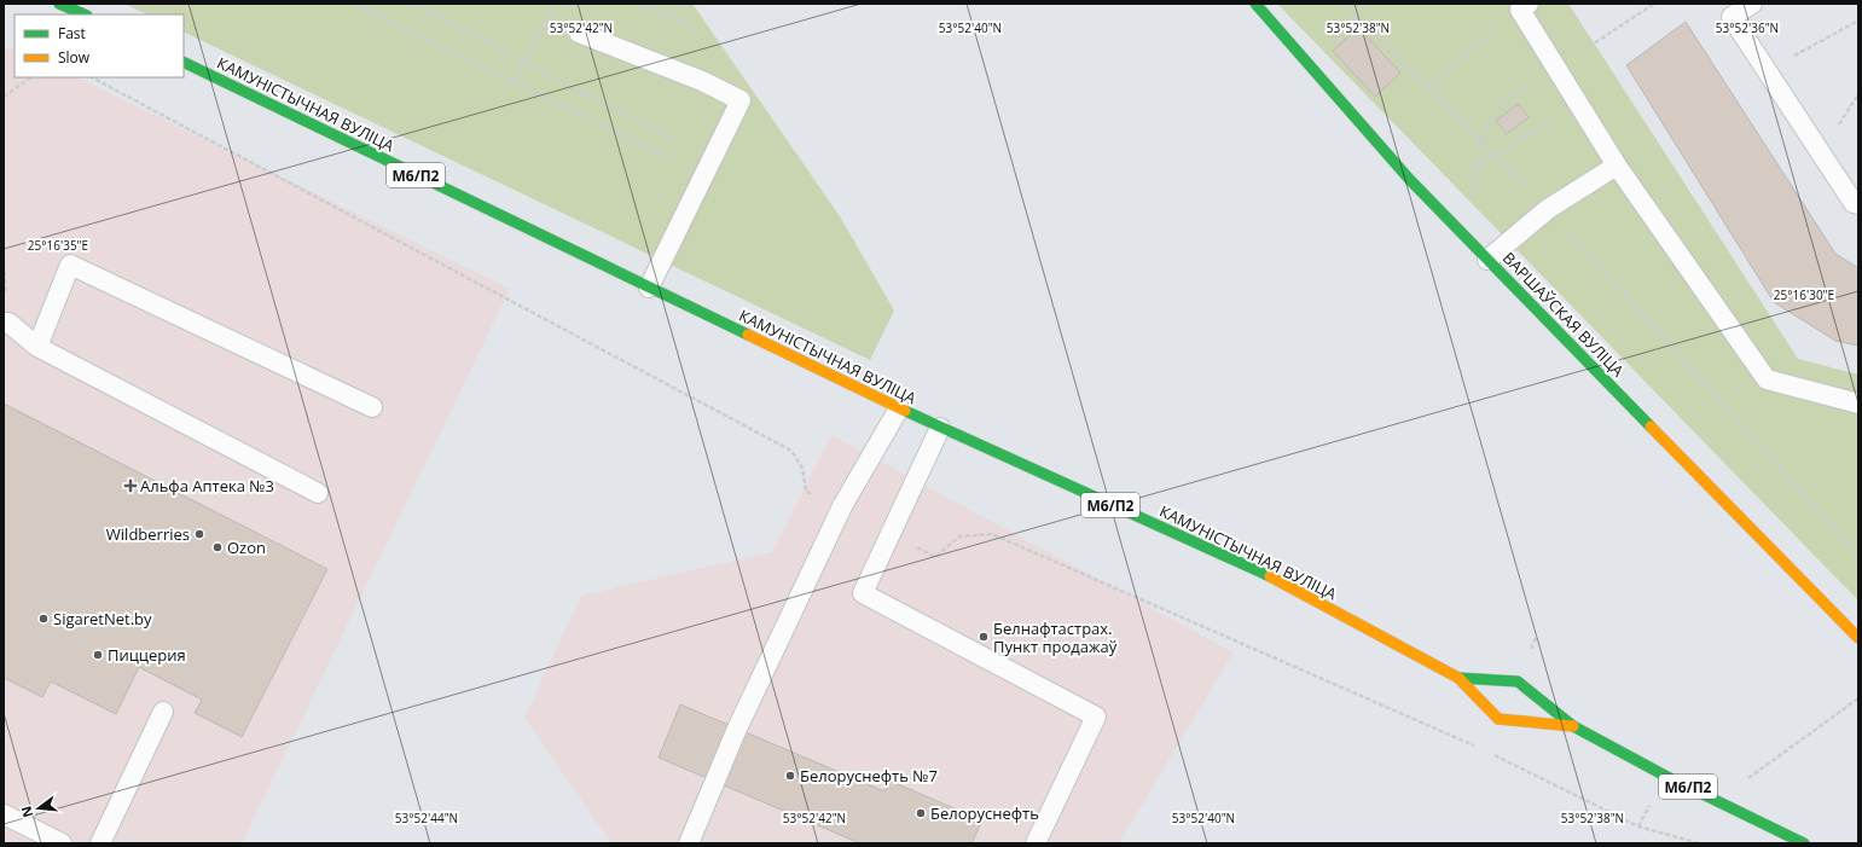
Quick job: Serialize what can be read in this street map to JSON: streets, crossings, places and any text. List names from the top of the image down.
{
  "streets": {
    "main road": ["КАМУНІСТЫЧНАЯ ВУЛІЦА", "М6/П2", "ВАРШАЎСКАЯ ВУЛІЦА"]
  },
  "places": {
    "health": ["Альфа Аптека №3"],
    "other": [
      "Wildberries",
      "Ozon",
      "SigaretNet.by",
      "Белнафтастрах. Пункт продажаў",
      "Пиццерия",
      "Белоруснефть №7",
      "Белоруснефть"
    ]
  },
  "legend": ["Fast", "Slow"],
  "north": "left",
  "coordinates": [
    "53°52'42\"N",
    "53°52'40\"N",
    "53°52'38\"N",
    "53°52'36\"N",
    "25°16'35\"E",
    "25°16'30\"E",
    "53°52'44\"N"
  ]
}
